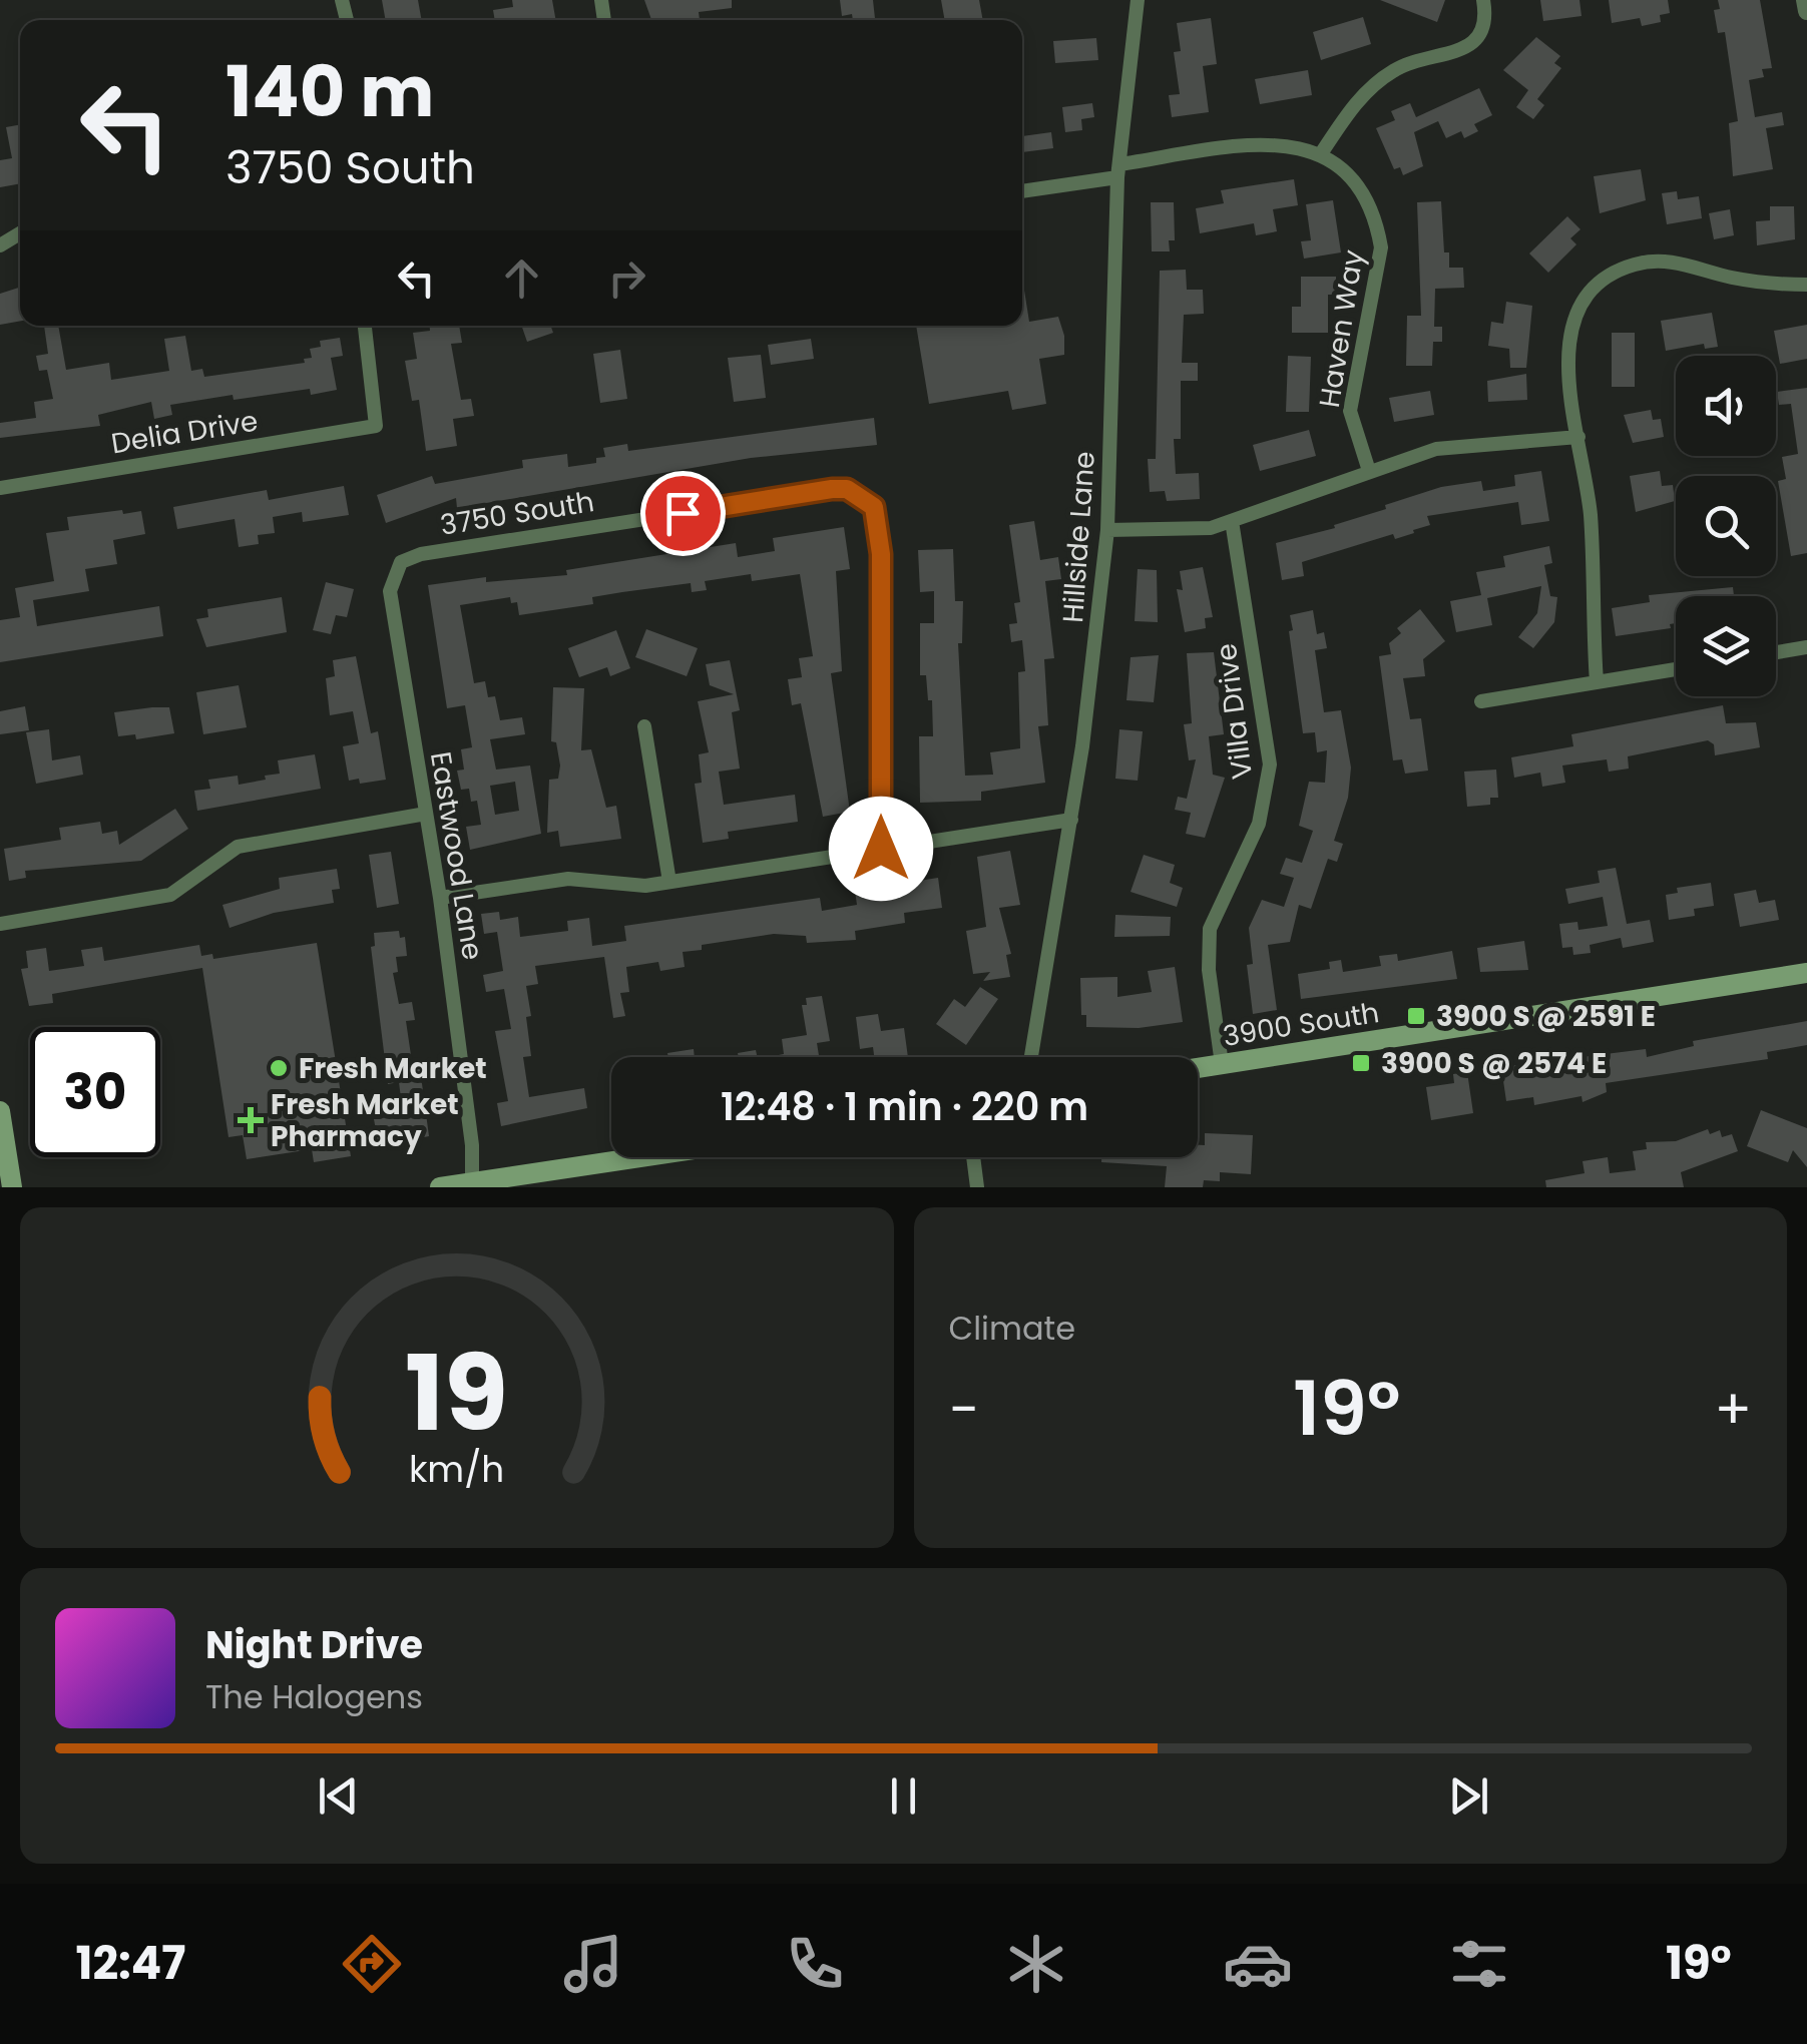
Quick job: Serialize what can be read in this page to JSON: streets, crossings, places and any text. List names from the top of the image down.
{
  "streets": {
    "main road": ["3900 South"],
    "street": [
      "Haven Way",
      "Delia Drive",
      "3750 South",
      "Hillside Lane",
      "Villa Drive",
      "Eastwood Lane"
    ]
  },
  "crossings": [
    ["3750 South", "Eastwood Lane"],
    ["Villa Drive", "3900 South"]
  ],
  "places": {
    "transit": ["3900 S @ 2591 E", "3900 S @ 2574 E"],
    "other": ["Fresh Market"],
    "health": ["Fresh Market Pharmacy"]
  },
  "page": {
    "turn": ["140 m", "3750 South"],
    "limit": "30",
    "trip": "12:48 · 1 min · 220 m",
    "tile": "Climate",
    "heat": ["−", "19°", "+"],
    "song": ["Night Drive", "The Halogens"],
    "tabs": ["12:47", "19°"],
    "gauge": ["19", "km/h"]
  }
}
